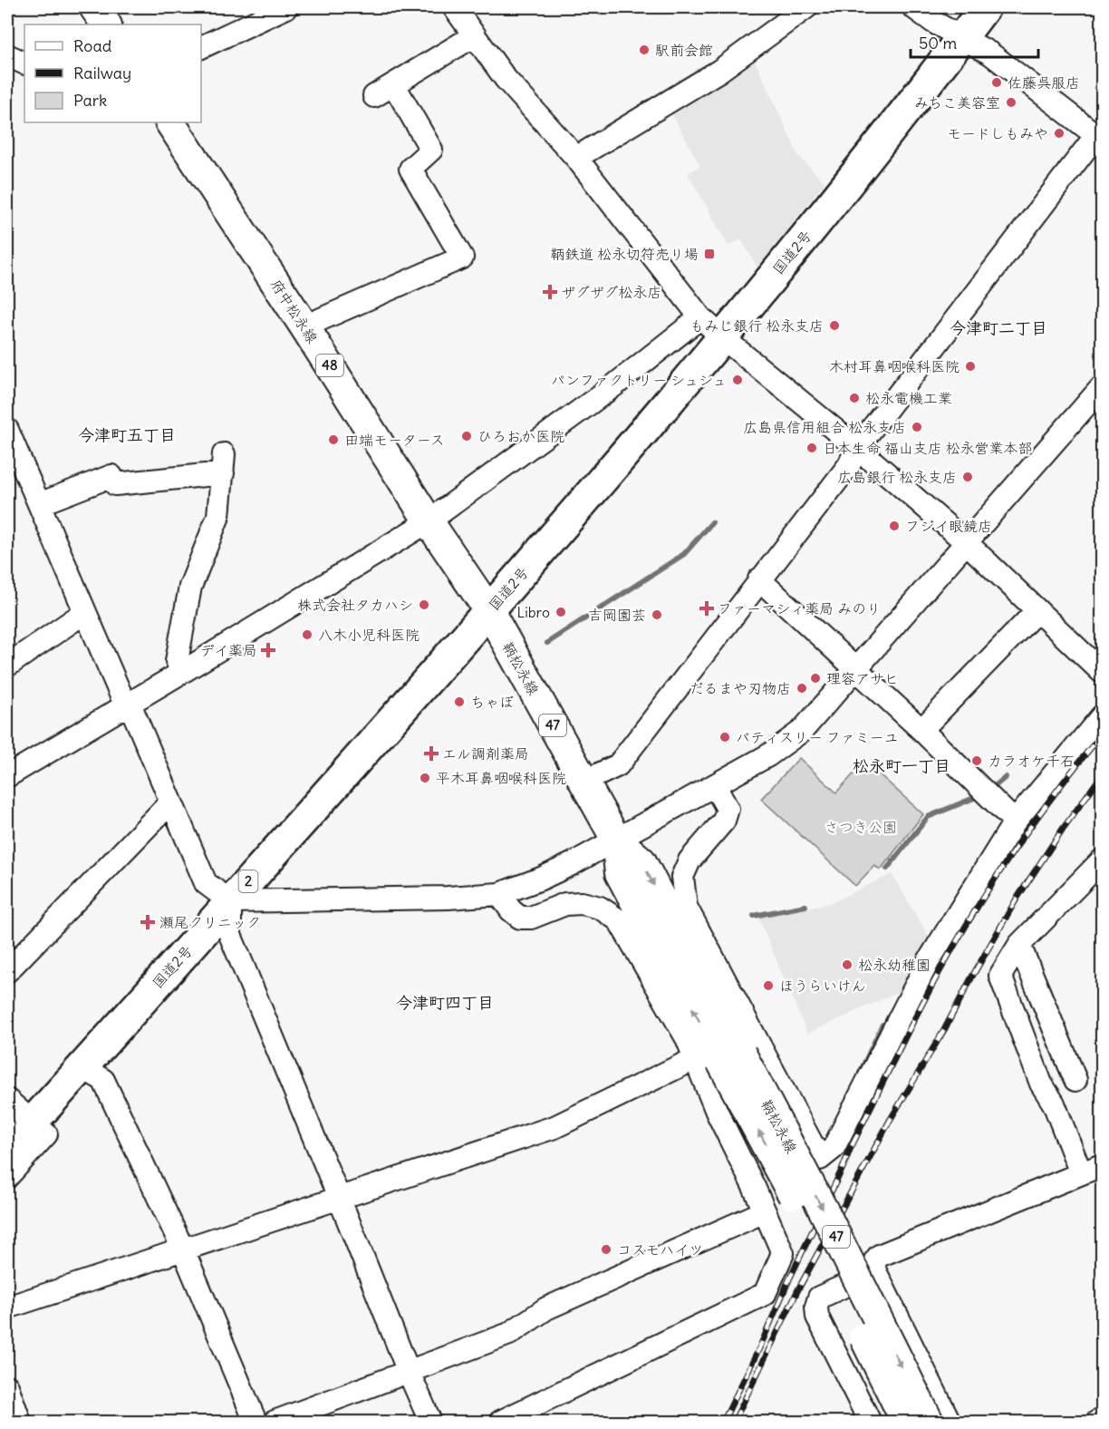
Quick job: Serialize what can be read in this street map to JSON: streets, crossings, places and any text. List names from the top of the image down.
{
  "streets": {
    "highway": ["国道2号", "2"],
    "main road": [
      "府中松永線",
      "48",
      "鞆松永線",
      "47"
    ]
  },
  "crossings": [
    ["国道2号", "府中松永線"],
    ["国道2号", "鞆松永線"],
    ["府中松永線", "鞆松永線"]
  ],
  "districts": [
    "今津町二丁目",
    "今津町五丁目",
    "松永町一丁目",
    "今津町四丁目"
  ],
  "parks": ["さつき公園"],
  "places": {
    "other": [
      "駅前会館",
      "佐藤呉服店",
      "みちこ美容室",
      "モードしもみや",
      "もみじ銀行 松永支店",
      "木村耳鼻咽喉科医院",
      "パンファクトリー シュシュ",
      "松永電機工業",
      "広島県信用組合 松永支店",
      "ひろおか医院",
      "田端モータース",
      "日本生命 福山支店 松永営業本部",
      "広島銀行 松永支店",
      "フジイ眼鏡店",
      "株式会社タカハシ",
      "Libro",
      "吉岡園芸",
      "八木小児科医院",
      "理容アサヒ",
      "だるまや刃物店",
      "ちゃぼ",
      "パティスリー ファミーユ",
      "カラオケ千石",
      "平木耳鼻咽喉科医院",
      "松永幼稚園",
      "ほうらいけん",
      "コスモハイツ"
    ],
    "transit": ["鞆鉄道 松永切符売り場"],
    "health": [
      "ザグザグ松永店",
      "ファーマシィ薬局 みのり",
      "デイ薬局",
      "エル調剤薬局",
      "瀬尾クリニック"
    ]
  },
  "legend": ["Road", "Railway", "Park"],
  "scale_bar": "50 m"
}
